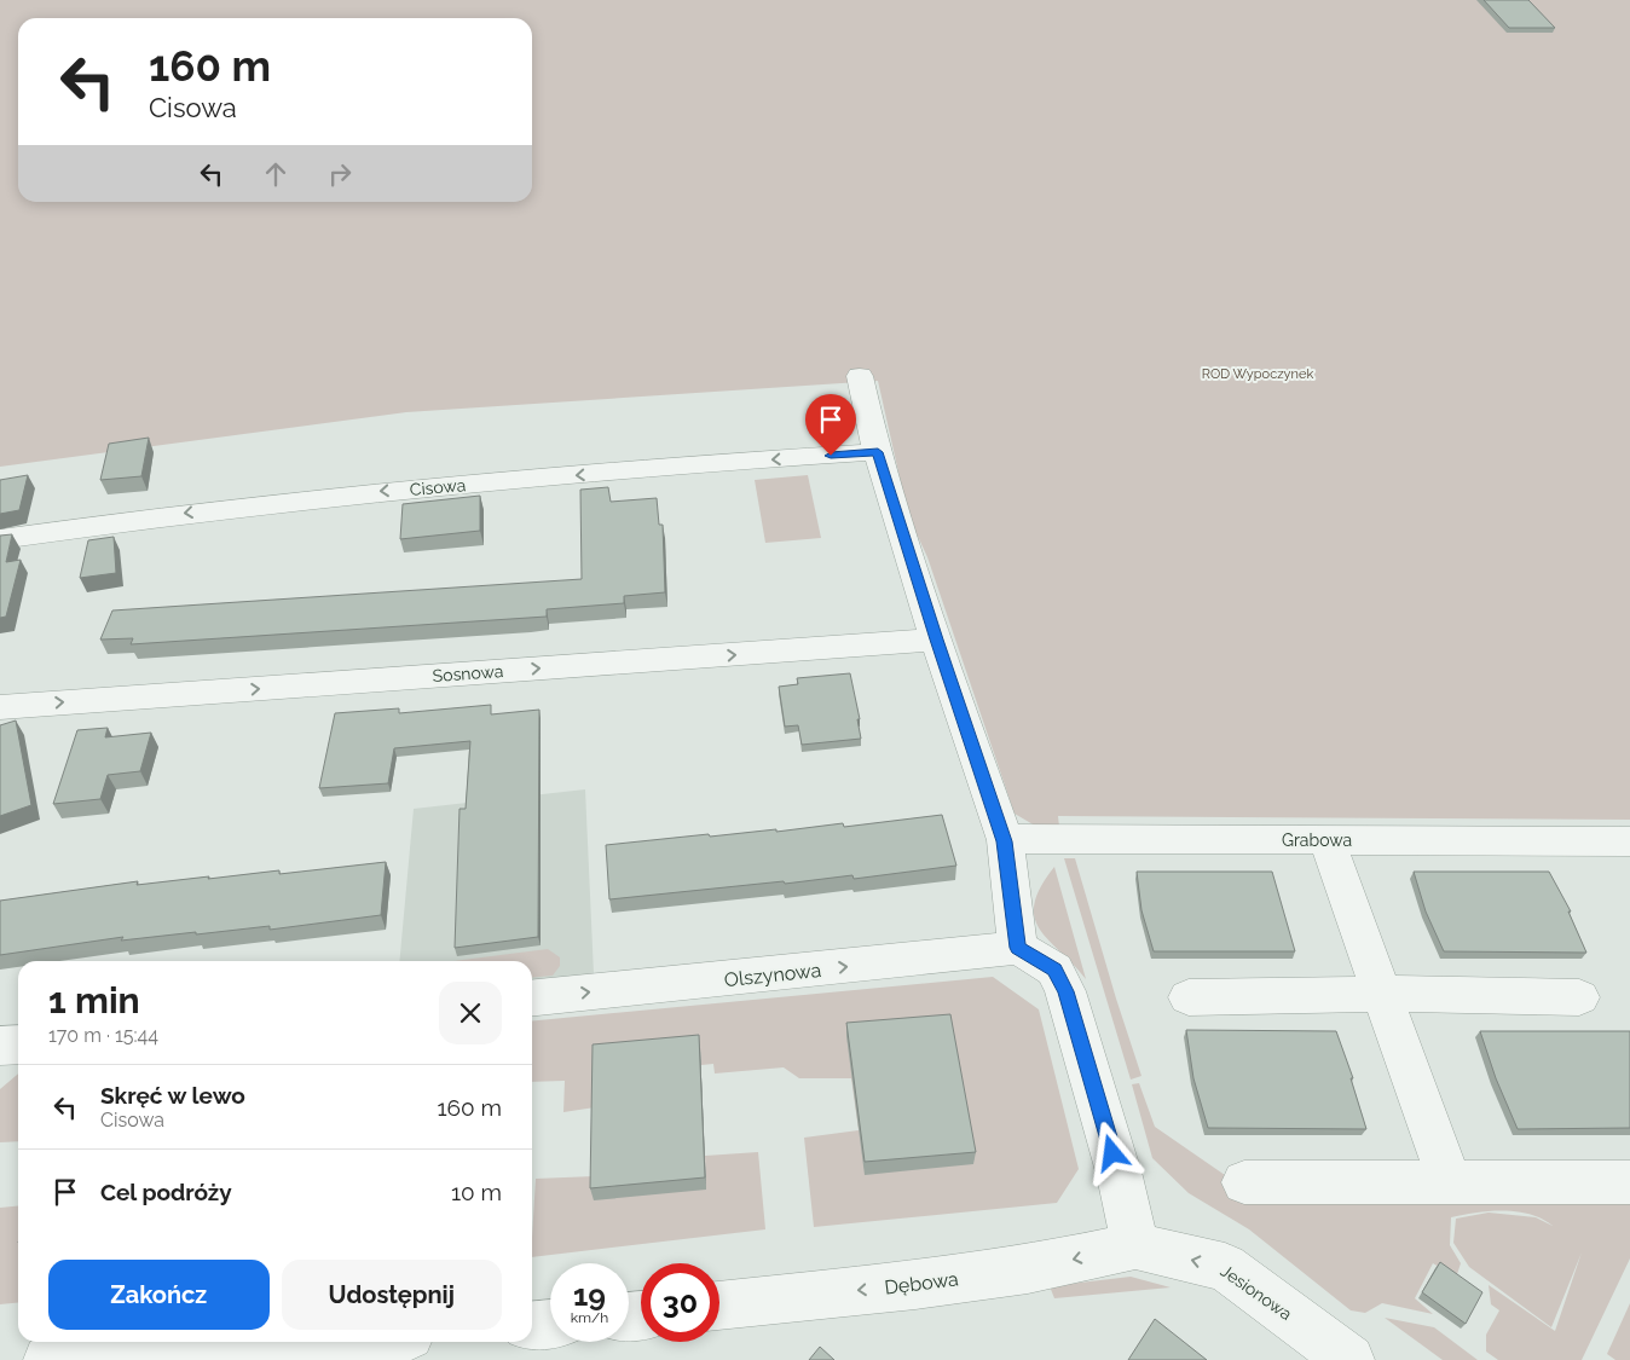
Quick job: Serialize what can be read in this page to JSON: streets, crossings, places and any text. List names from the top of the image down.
{
  "streets": {
    "street": [
      "Cisowa",
      "Sosnowa",
      "Grabowa",
      "Olszynowa",
      "Dębowa",
      "Jesionowa"
    ]
  },
  "crossings": [
    ["Dębowa", "Jesionowa"]
  ],
  "one_way": [
    "Cisowa",
    "Sosnowa",
    "Olszynowa",
    "Dębowa",
    "Jesionowa"
  ],
  "parks": ["ROD Wypoczynek"],
  "page": {
    "turn": ["160 m", "Cisowa"],
    "heading": ["1 min", "170 m · 15:44"],
    "list": [
      {
        "name": "Skręć w lewo",
        "note": "Cisowa",
        "value": "160 m"
      },
      {
        "name": "Cel podróży",
        "value": "10 m"
      }
    ],
    "buttons": ["Zakończ", "Udostępnij"],
    "speed": "19 km/h",
    "limit": "30"
  }
}
